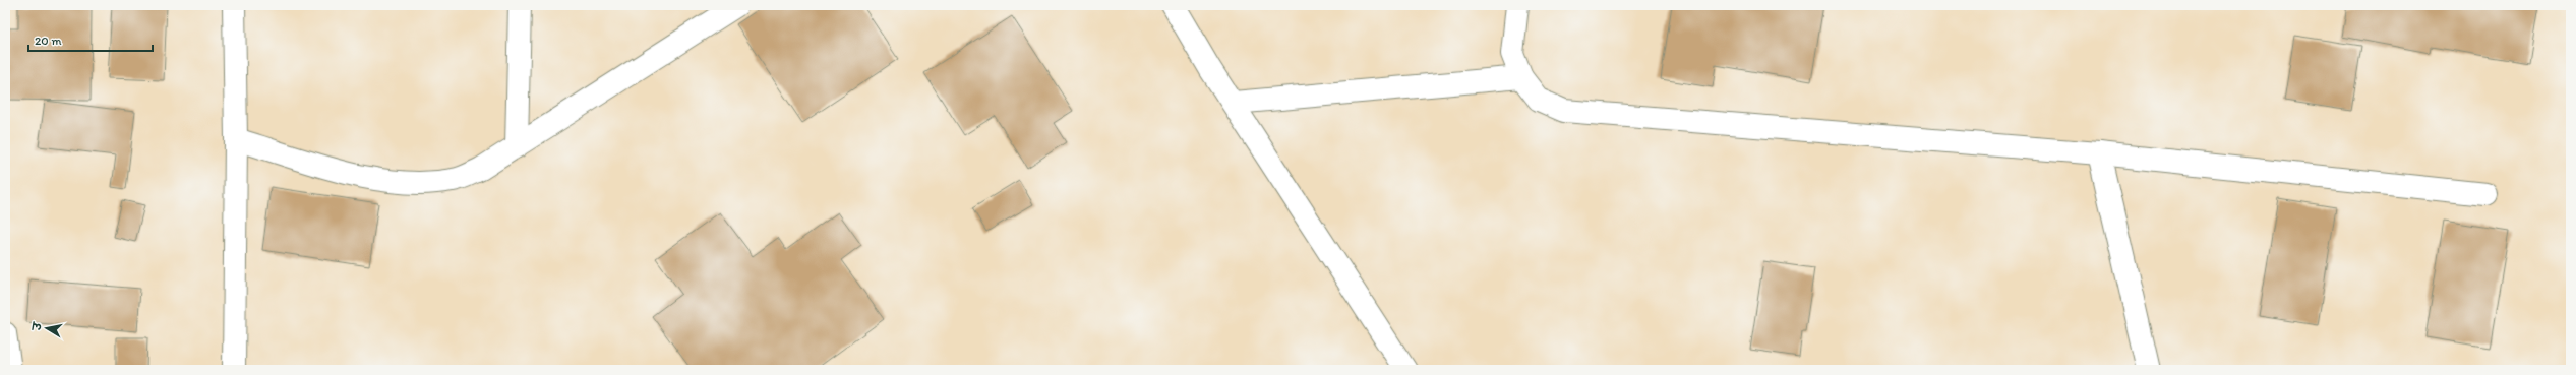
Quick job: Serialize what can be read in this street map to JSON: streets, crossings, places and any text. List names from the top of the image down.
{
  "scale_bar": "20 m",
  "north": "left"
}
